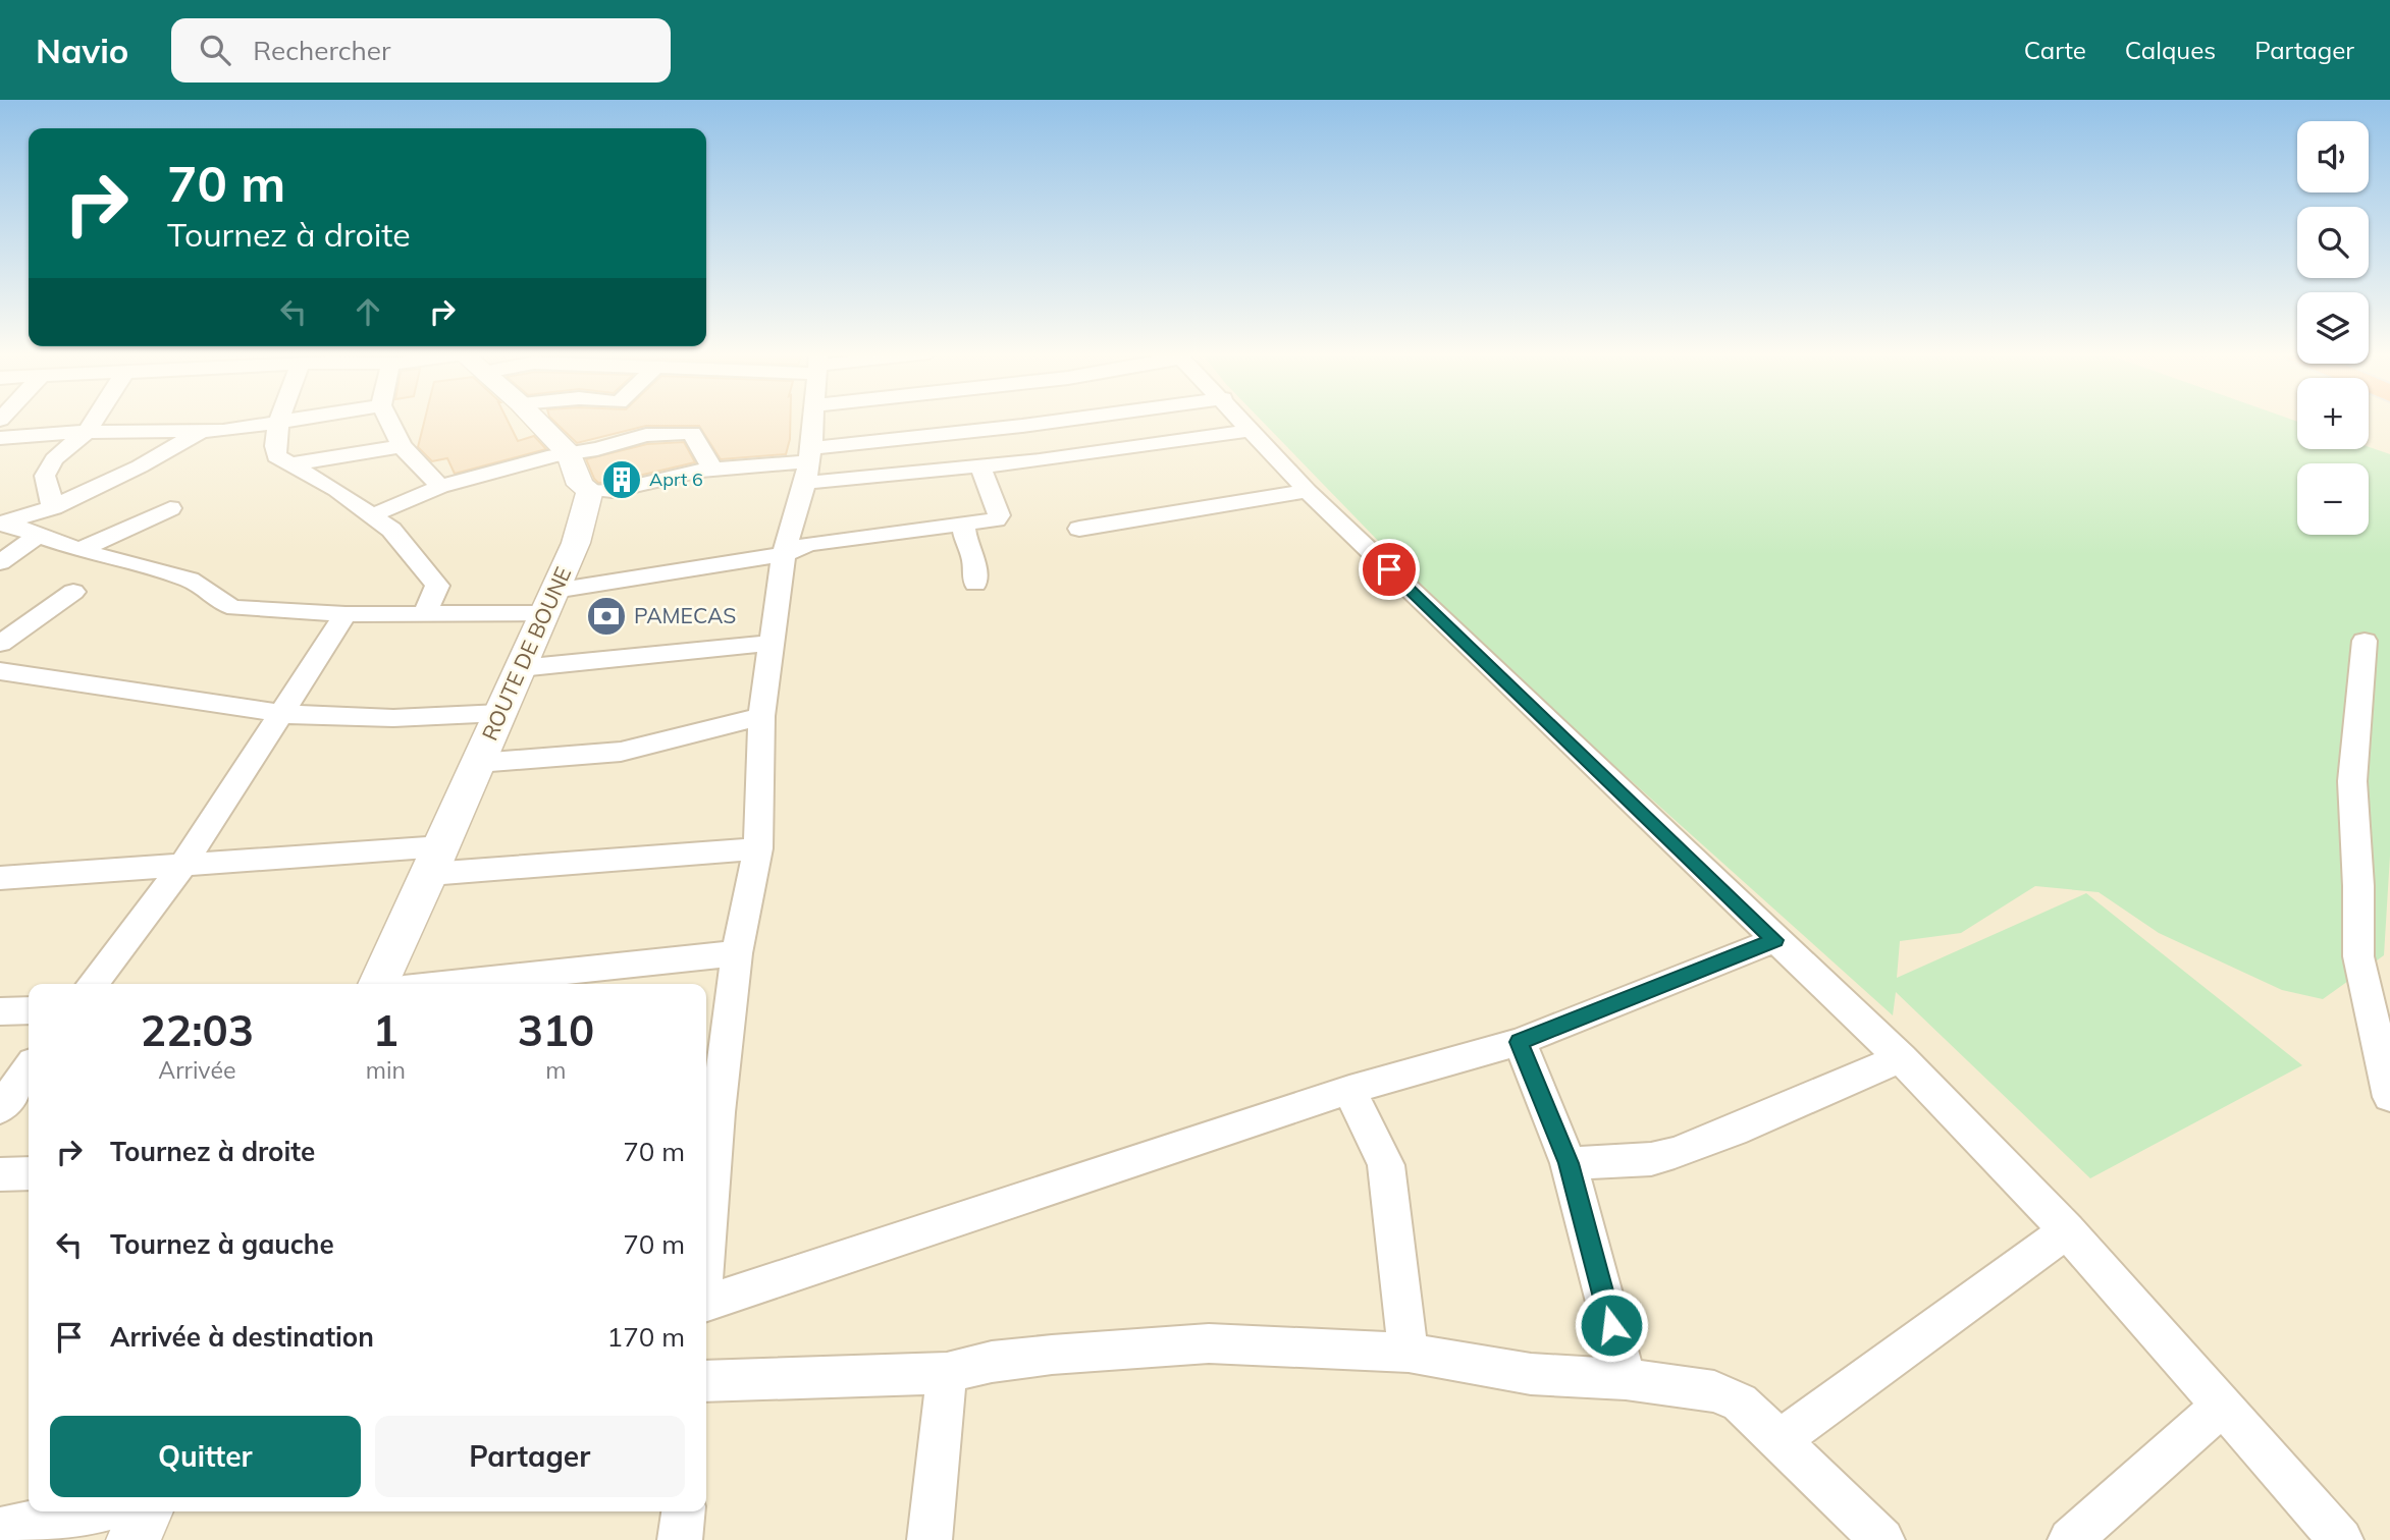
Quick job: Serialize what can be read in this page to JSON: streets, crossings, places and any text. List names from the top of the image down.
{
  "streets": {
    "street": ["ROUTE DE BOUNE"]
  },
  "places": {
    "building": ["Aprt 6"],
    "bank": ["PAMECAS"]
  },
  "page": {
    "header": "Navio",
    "search": "Rechercher",
    "nav": ["Carte", "Calques", "Partager"],
    "map_buttons": ["+", "−"],
    "turn": ["70 m", "Tournez à droite"],
    "eta": [
      "22:03",
      "Arrivée",
      "1",
      "min",
      "310",
      "m"
    ],
    "list": [
      {
        "name": "Tournez à droite",
        "value": "70 m"
      },
      {
        "name": "Tournez à gauche",
        "value": "70 m"
      },
      {
        "name": "Arrivée à destination",
        "value": "170 m"
      }
    ],
    "buttons": ["Quitter", "Partager"]
  }
}
